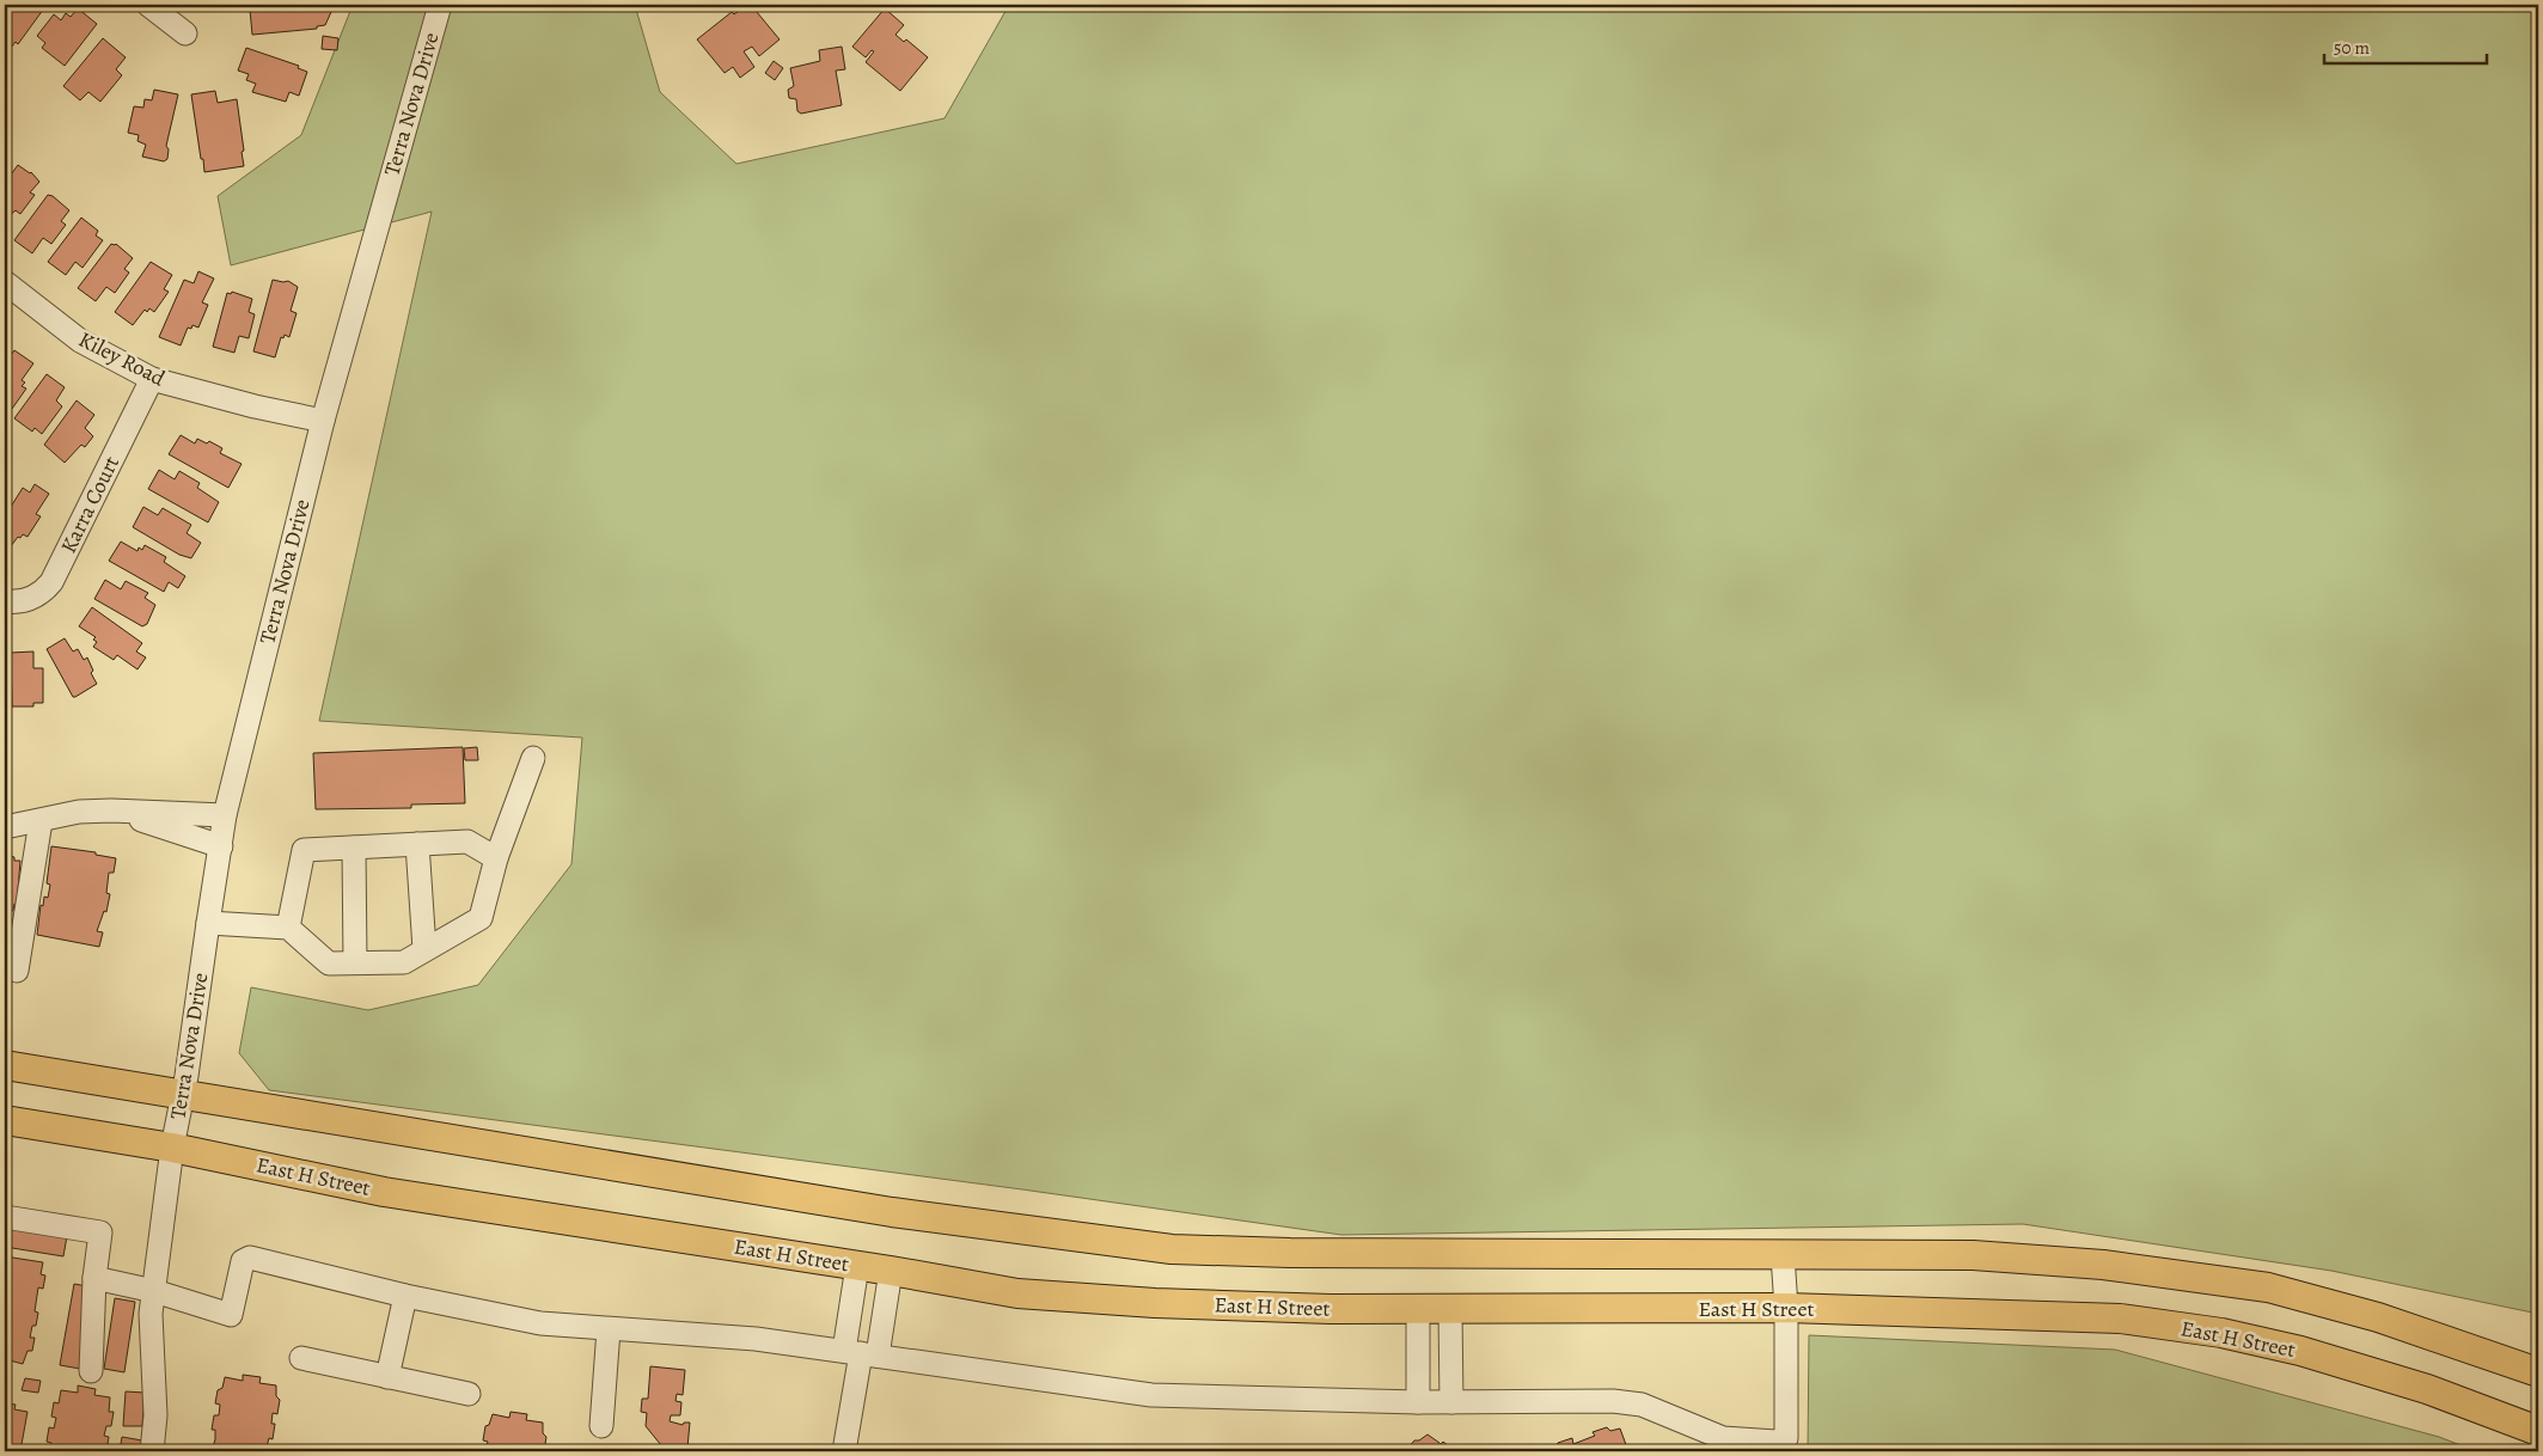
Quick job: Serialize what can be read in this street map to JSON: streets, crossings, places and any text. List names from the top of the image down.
{
  "streets": {
    "main road": ["East H Street"],
    "street": ["Terra Nova Drive", "Kiley Road", "Karra Court"]
  },
  "crossings": [
    ["Terra Nova Drive", "Kiley Road"],
    ["Terra Nova Drive", "East H Street"],
    ["Kiley Road", "Karra Court"]
  ],
  "scale_bar": "50 m"
}
